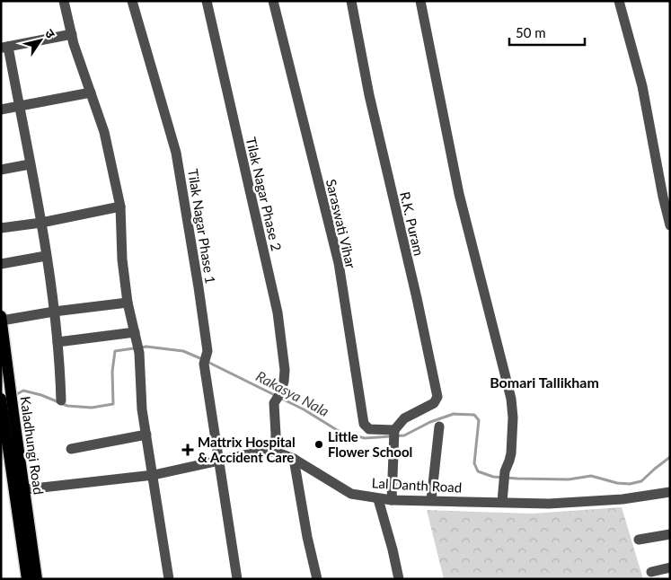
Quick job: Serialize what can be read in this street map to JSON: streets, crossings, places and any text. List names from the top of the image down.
{
  "streets": {
    "main road": ["Kaladhungi Road"],
    "street": [
      "Tilak Nagar Phase 2",
      "Saraswati Vihar",
      "R.K. Puram",
      "Tilak Nagar Phase 1",
      "Lal Danth Road"
    ]
  },
  "crossings": [
    ["Tilak Nagar Phase 2", "Lal Danth Road"],
    ["Saraswati Vihar", "R.K. Puram"],
    ["Tilak Nagar Phase 1", "Lal Danth Road"],
    ["Kaladhungi Road", "Lal Danth Road"]
  ],
  "districts": ["Bomari Tallikham"],
  "water": ["Rakasya Nala"],
  "places": {
    "other": ["Little Flower School"],
    "health": ["Mattrix Hospital & Accident Care"]
  },
  "scale_bar": "50 m",
  "north": "top right"
}
